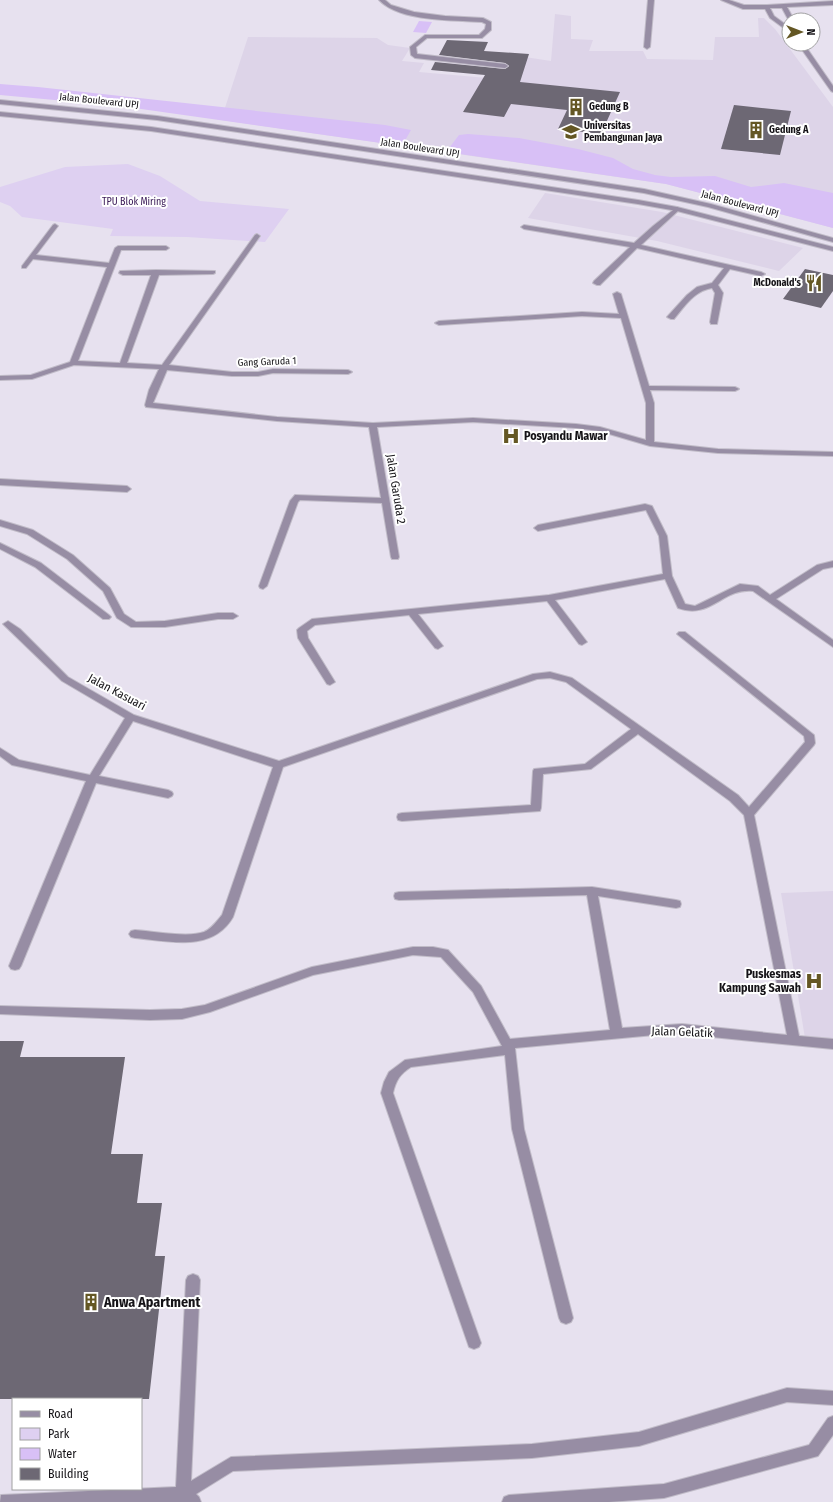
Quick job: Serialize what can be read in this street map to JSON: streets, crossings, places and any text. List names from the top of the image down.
{
  "streets": {
    "street": [
      "Jalan Boulevard UPJ",
      "Gang Garuda 1",
      "Jalan Garuda 2",
      "Jalan Kasuari",
      "Jalan Gelatik"
    ]
  },
  "parks": ["TPU Blok Miring"],
  "places": {
    "building": ["Gedung B", "Gedung A", "Anwa Apartment"],
    "school or university": ["Universitas Pembangunan Jaya"],
    "restaurant": ["McDonald's"],
    "hospital": ["Posyandu Mawar", "Puskesmas Kampung Sawah"]
  },
  "legend": [
    "Road",
    "Park",
    "Water",
    "Building"
  ],
  "north": "right"
}
